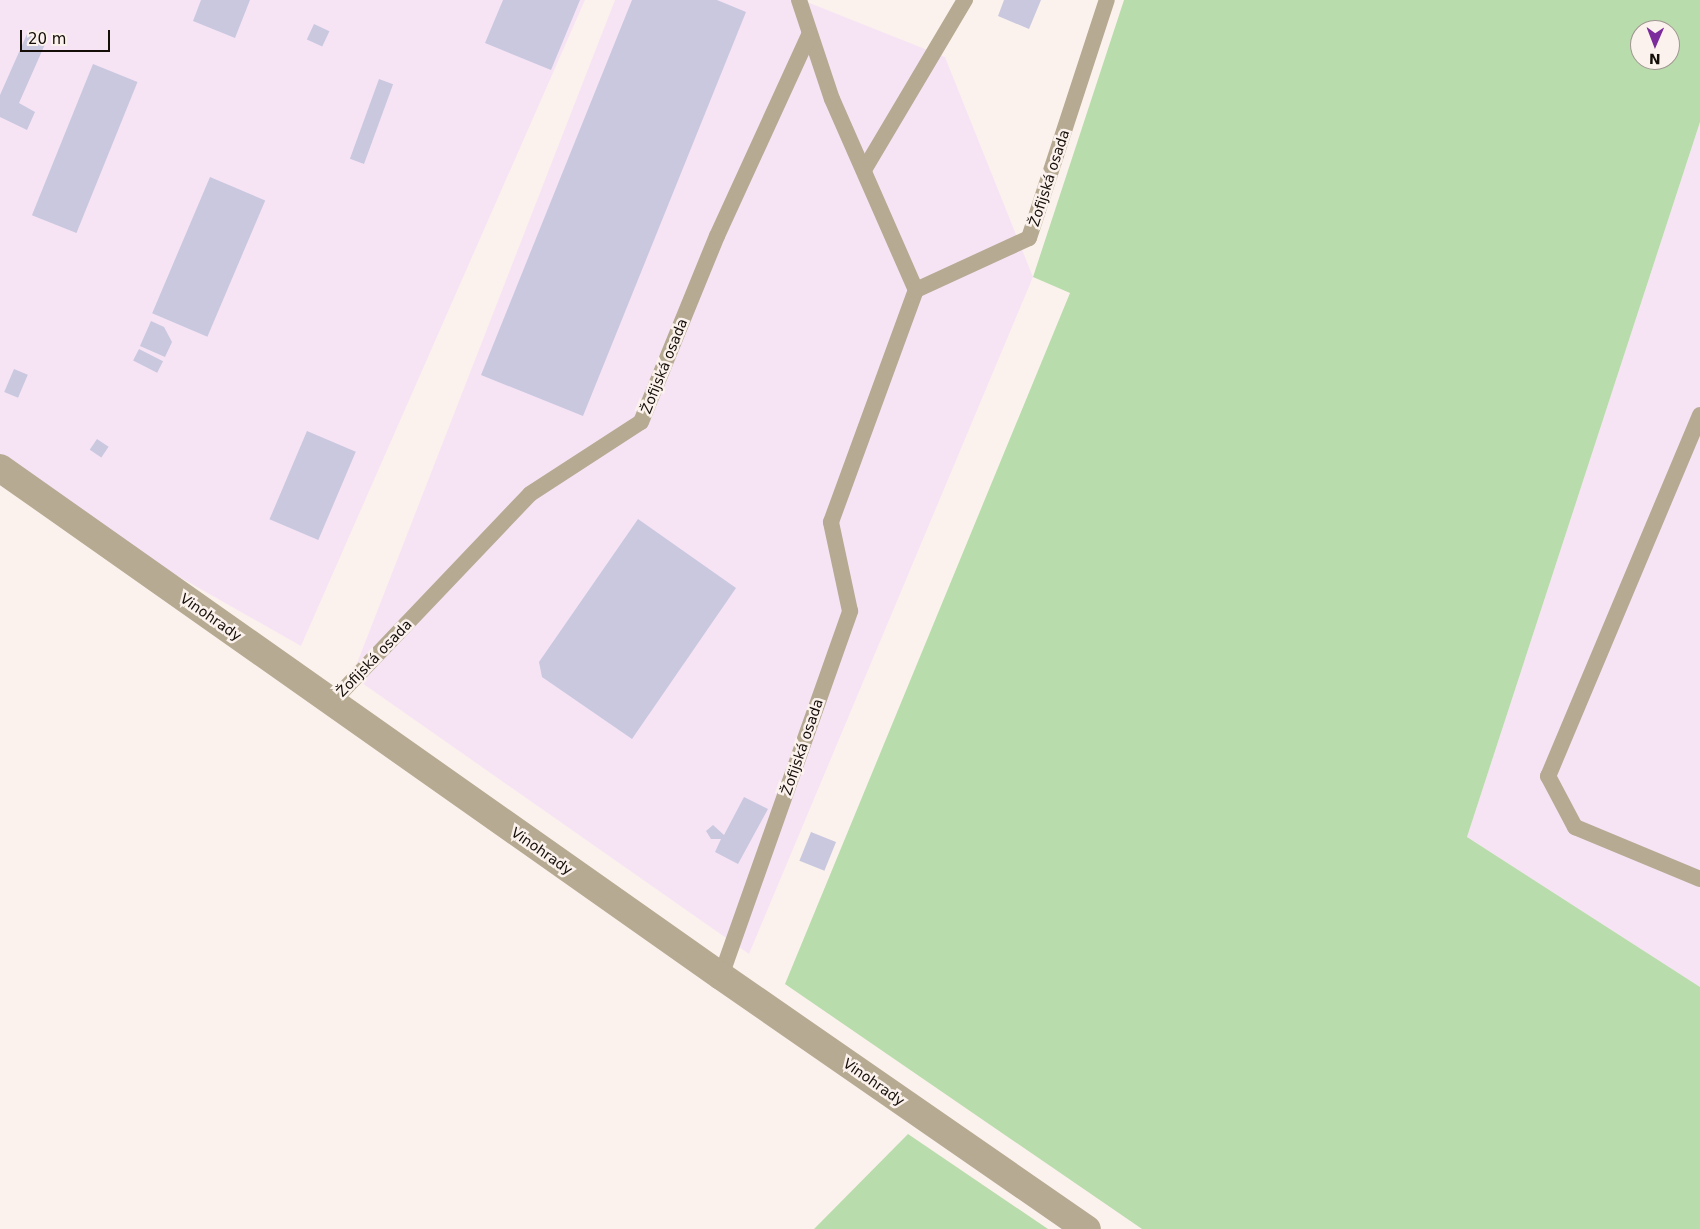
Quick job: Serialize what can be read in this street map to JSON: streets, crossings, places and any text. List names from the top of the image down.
{
  "streets": {
    "street": ["Vinohrady"],
    "lane": ["Žofijská osada"]
  },
  "crossings": [
    ["Žofijská osada", "Vinohrady"]
  ],
  "scale_bar": "20 m",
  "north": "bottom"
}
